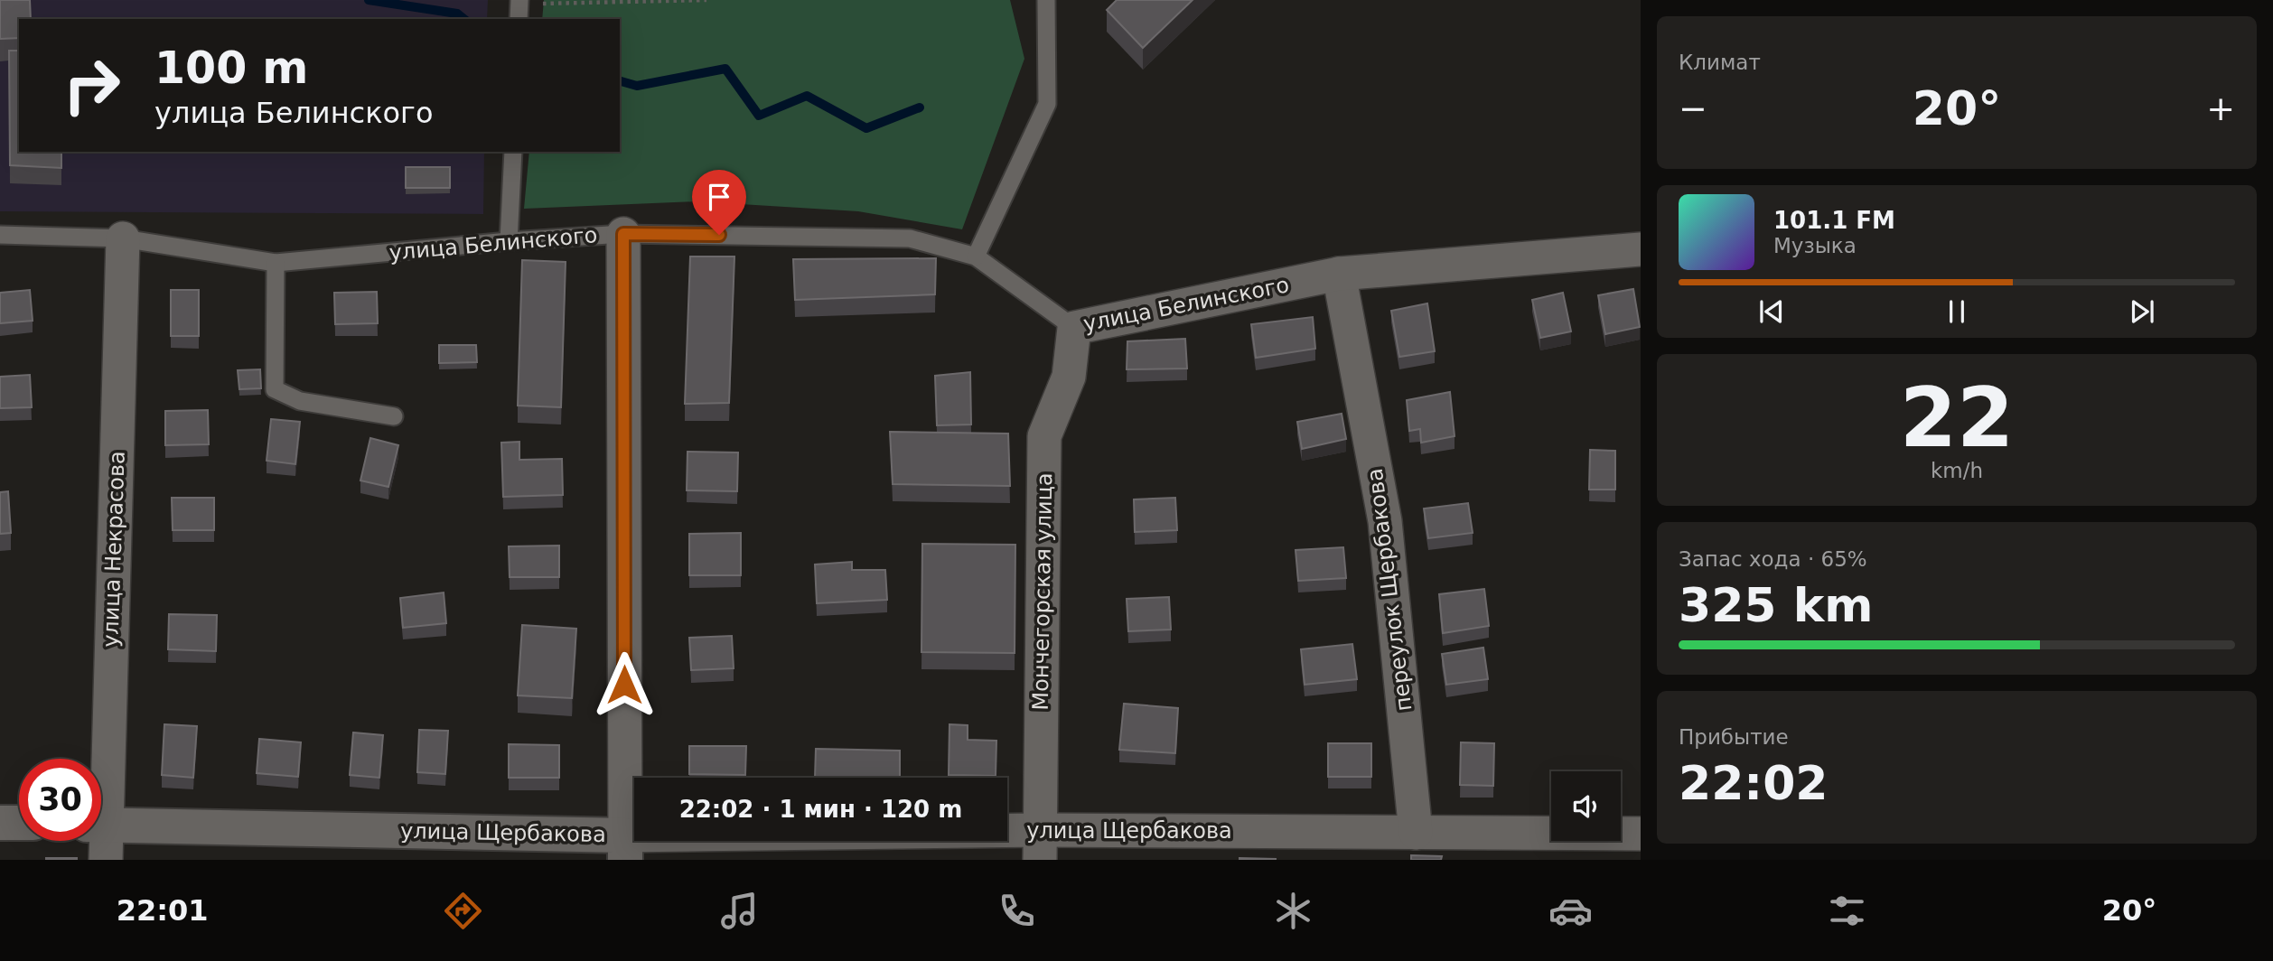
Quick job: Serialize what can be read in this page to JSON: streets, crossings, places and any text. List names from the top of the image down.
{
  "streets": {
    "street": [
      "улица Белинского",
      "улица Некрасова",
      "переулок Щербакова",
      "Мончегорская улица",
      "улица Щербакова"
    ]
  },
  "crossings": [
    ["улица Белинского", "улица Некрасова"],
    ["улица Белинского", "переулок Щербакова"],
    ["улица Белинского", "Мончегорская улица"],
    ["переулок Щербакова", "улица Щербакова"],
    ["Мончегорская улица", "улица Щербакова"]
  ],
  "page": {
    "tile": [
      "Климат",
      ["22", "km/h"],
      ["Запас хода · 65%", "325 km"],
      ["Прибытие", "22:02"]
    ],
    "turn": ["100 m", "улица Белинского"],
    "heat": ["−", "20°", "+"],
    "song": ["101.1 FM", "Музыка"],
    "limit": "30",
    "trip": "22:02 · 1 мин · 120 m",
    "tabs": ["22:01", "20°"]
  }
}
